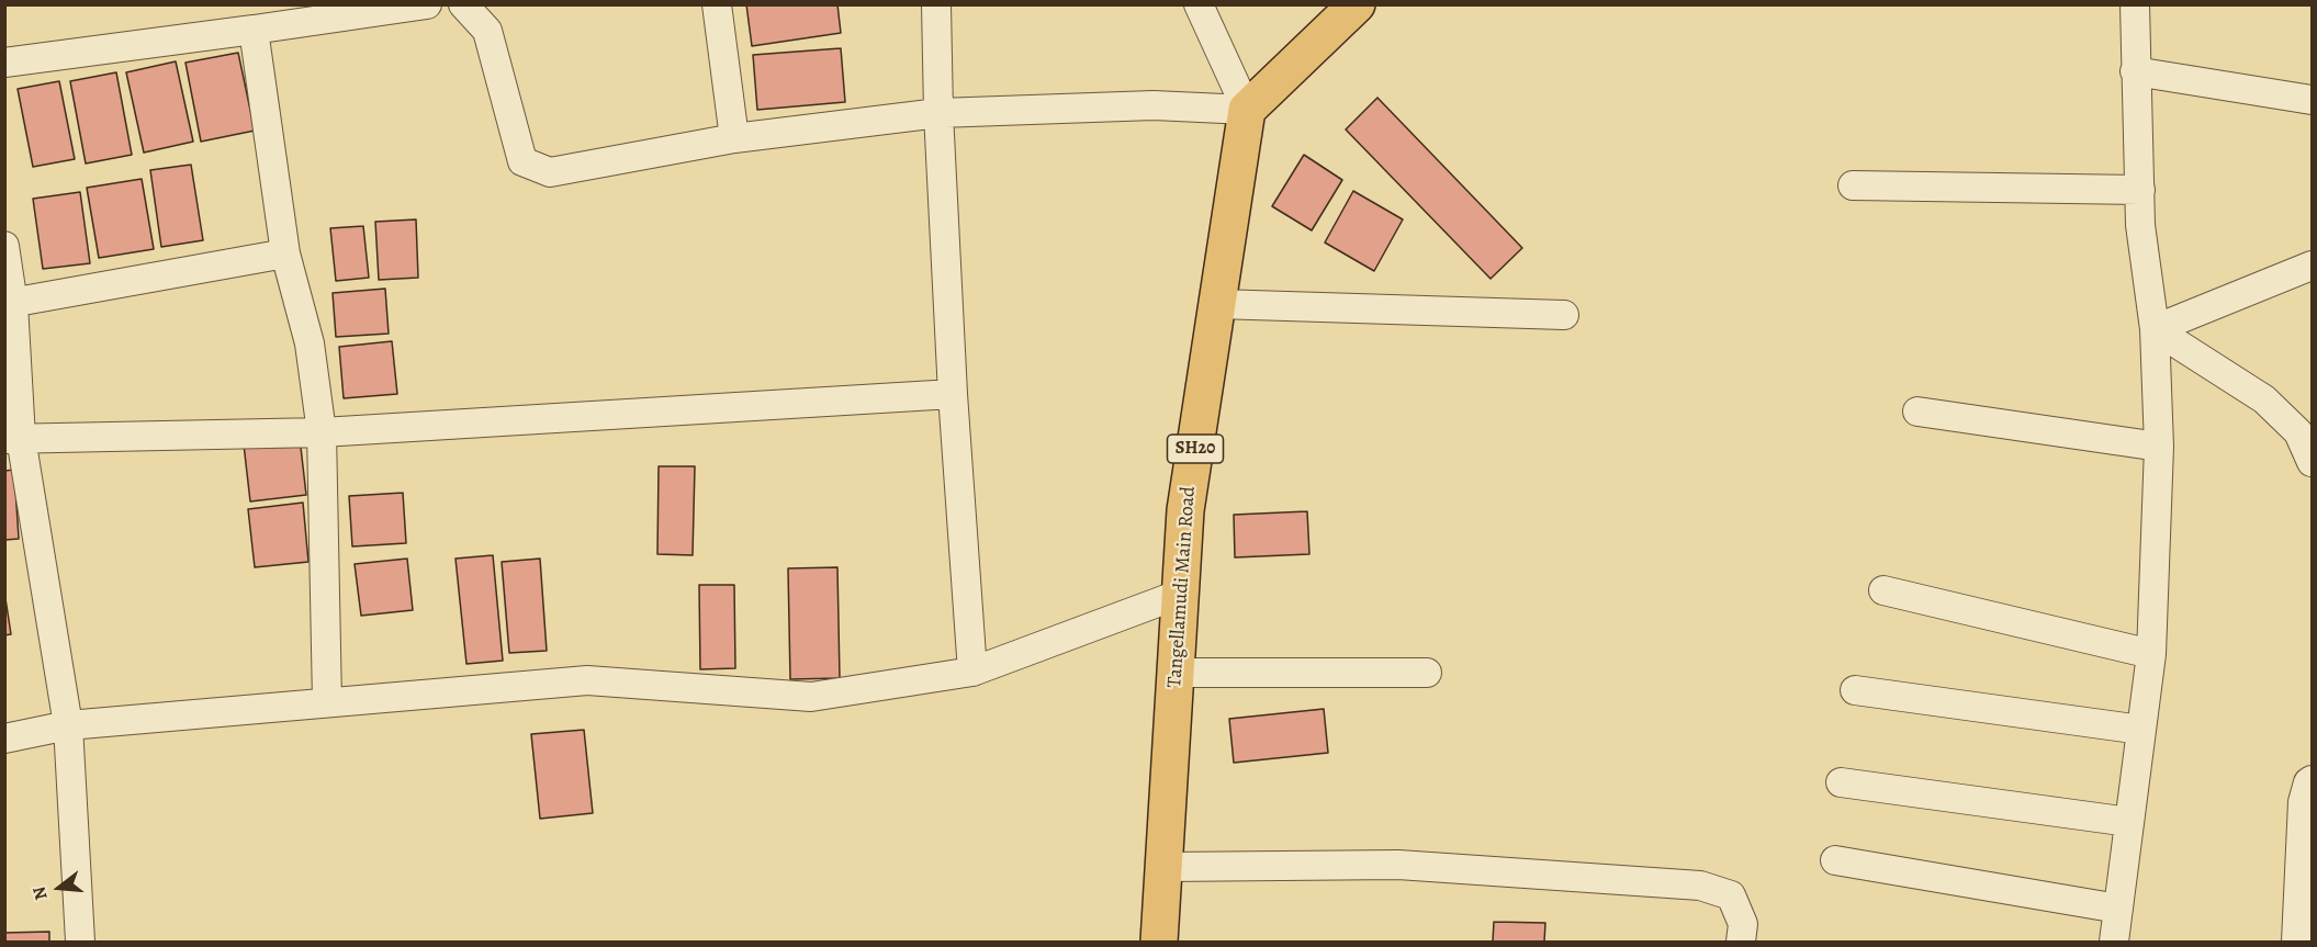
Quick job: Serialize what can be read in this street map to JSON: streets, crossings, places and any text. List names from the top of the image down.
{
  "streets": {
    "main road": ["SH20", "Tangellamudi Main Road"]
  },
  "north": "left"
}
